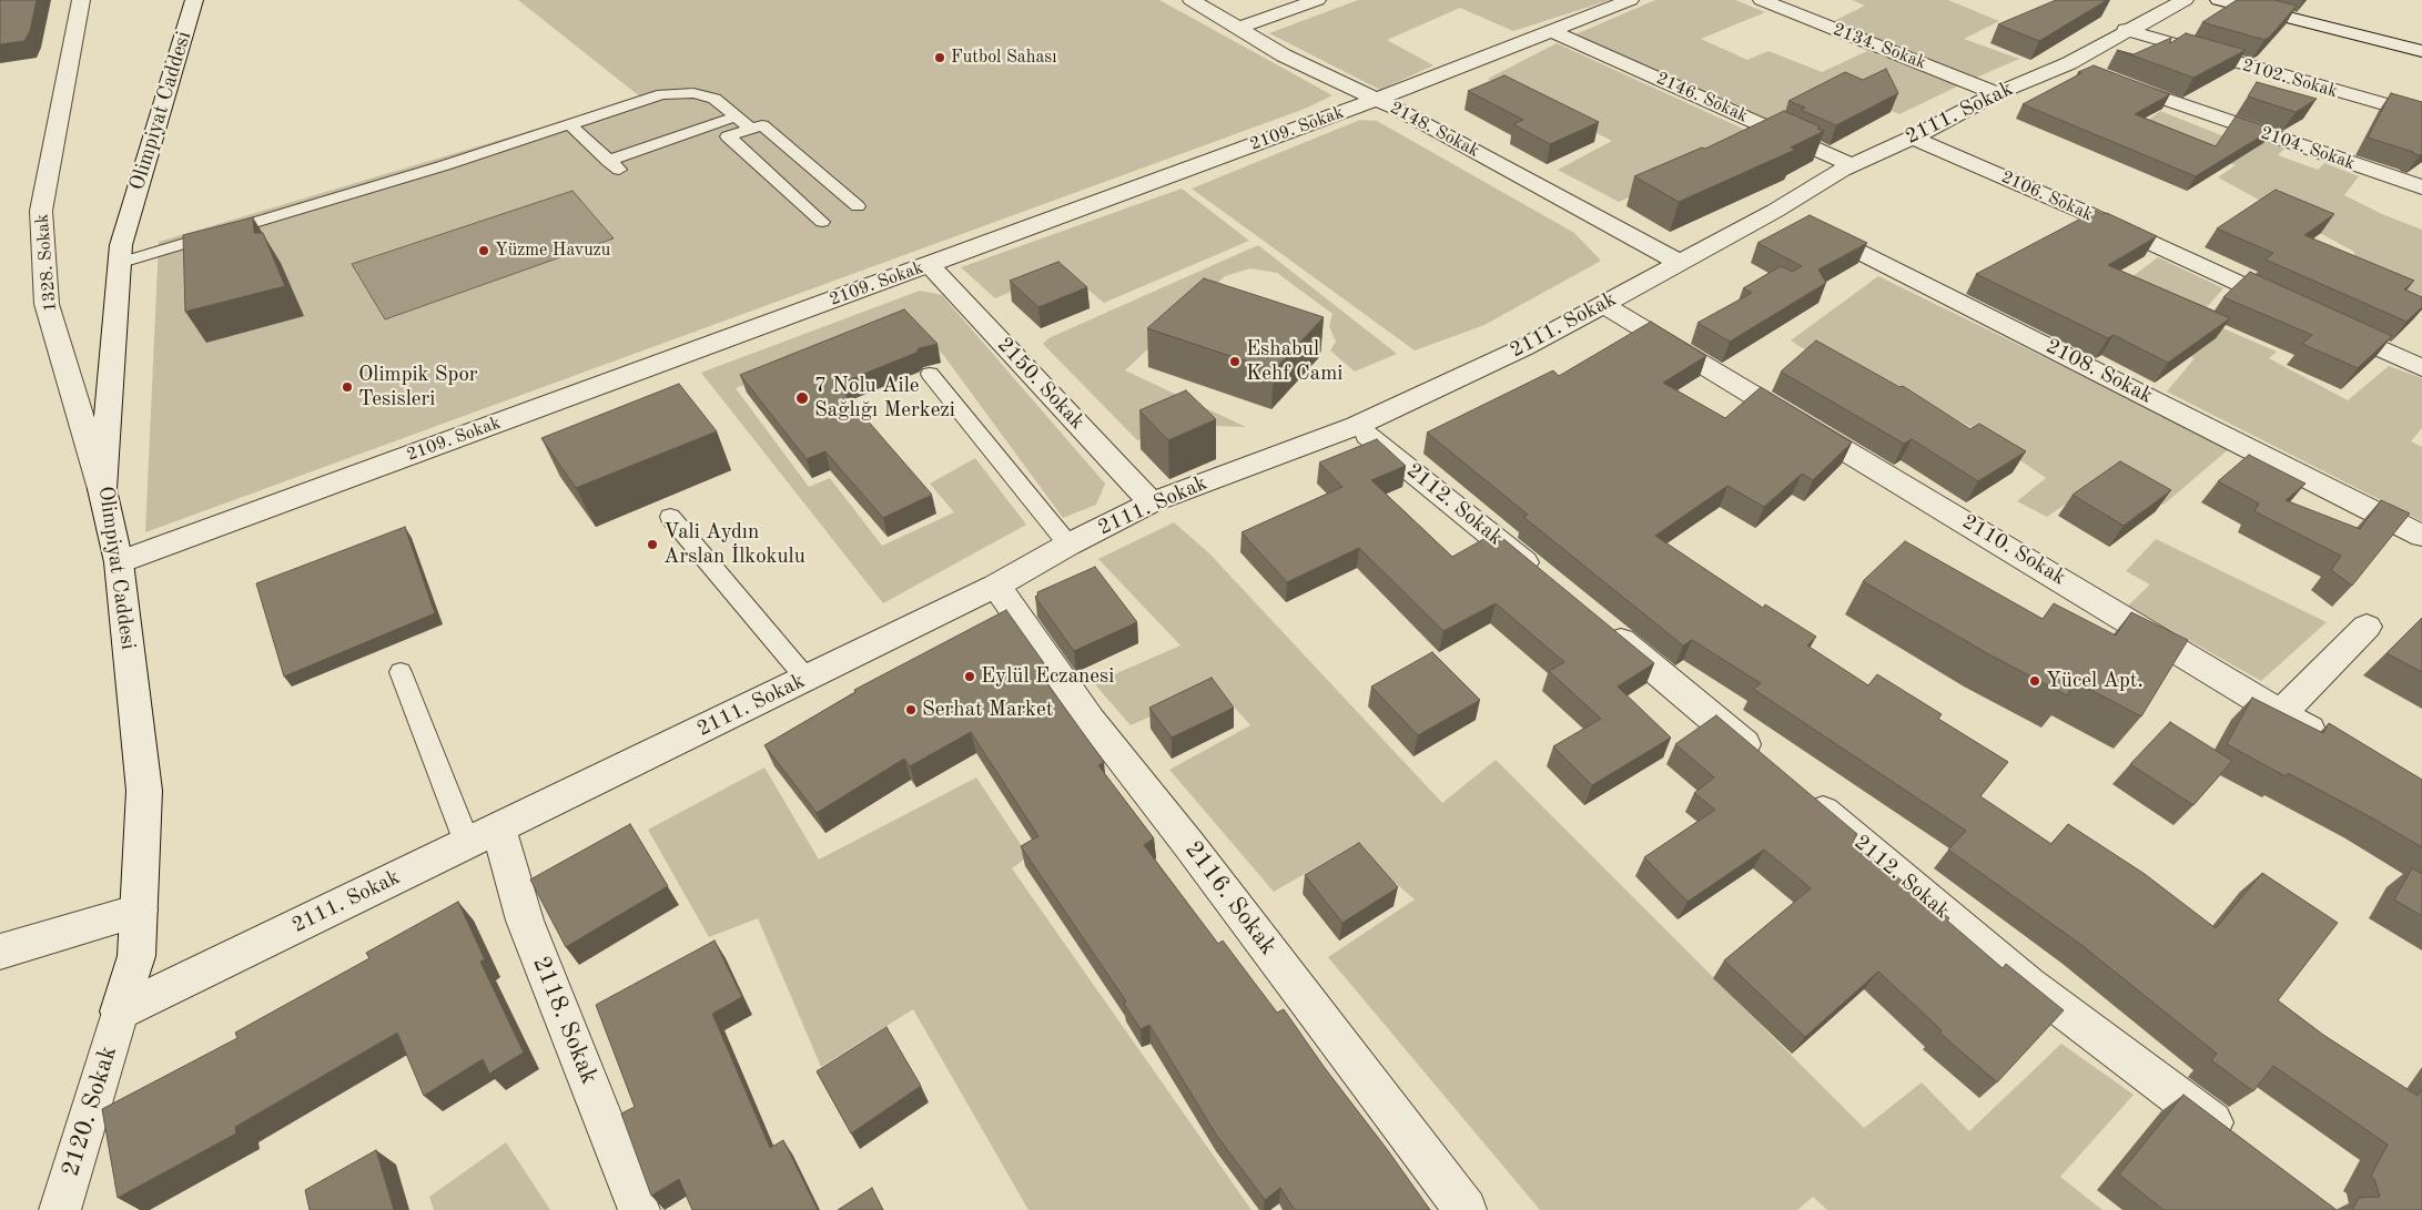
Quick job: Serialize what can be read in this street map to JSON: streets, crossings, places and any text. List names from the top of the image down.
{
  "streets": {
    "street": [
      "2134. Sokak",
      "2102. Sokak",
      "2146. Sokak",
      "Olimpiyat Caddesi",
      "2111. Sokak",
      "2109. Sokak",
      "2148. Sokak",
      "2104. Sokak",
      "2106. Sokak",
      "1328. Sokak",
      "2108. Sokak",
      "2150. Sokak",
      "2112. Sokak",
      "2110. Sokak",
      "2116. Sokak",
      "2118. Sokak",
      "2120. Sokak"
    ]
  },
  "crossings": [
    ["2134. Sokak", "2111. Sokak"],
    ["2102. Sokak", "2111. Sokak"],
    ["2146. Sokak", "2111. Sokak"],
    ["2146. Sokak", "2109. Sokak"],
    ["Olimpiyat Caddesi", "2111. Sokak"],
    ["Olimpiyat Caddesi", "2109. Sokak"],
    ["Olimpiyat Caddesi", "1328. Sokak"],
    ["Olimpiyat Caddesi", "2120. Sokak"],
    ["2111. Sokak", "2148. Sokak"],
    ["2111. Sokak", "2106. Sokak"],
    ["2111. Sokak", "2108. Sokak"],
    ["2111. Sokak", "2150. Sokak"],
    ["2111. Sokak", "2112. Sokak"],
    ["2111. Sokak", "2110. Sokak"],
    ["2111. Sokak", "2116. Sokak"],
    ["2111. Sokak", "2118. Sokak"],
    ["2111. Sokak", "2120. Sokak"],
    ["2109. Sokak", "2148. Sokak"],
    ["2109. Sokak", "2150. Sokak"]
  ],
  "places": [
    "Futbol Sahası",
    "Yüzme Havuzu",
    "Eshabul Kehf Cami",
    "Olimpik Spor Tesisleri",
    "7 Nolu Aile Sağlığı Merkezi",
    "Vali Aydın Arslan İlkokulu",
    "Eylül Eczanesi",
    "Yücel Apt.",
    "Serhat Market"
  ]
}
